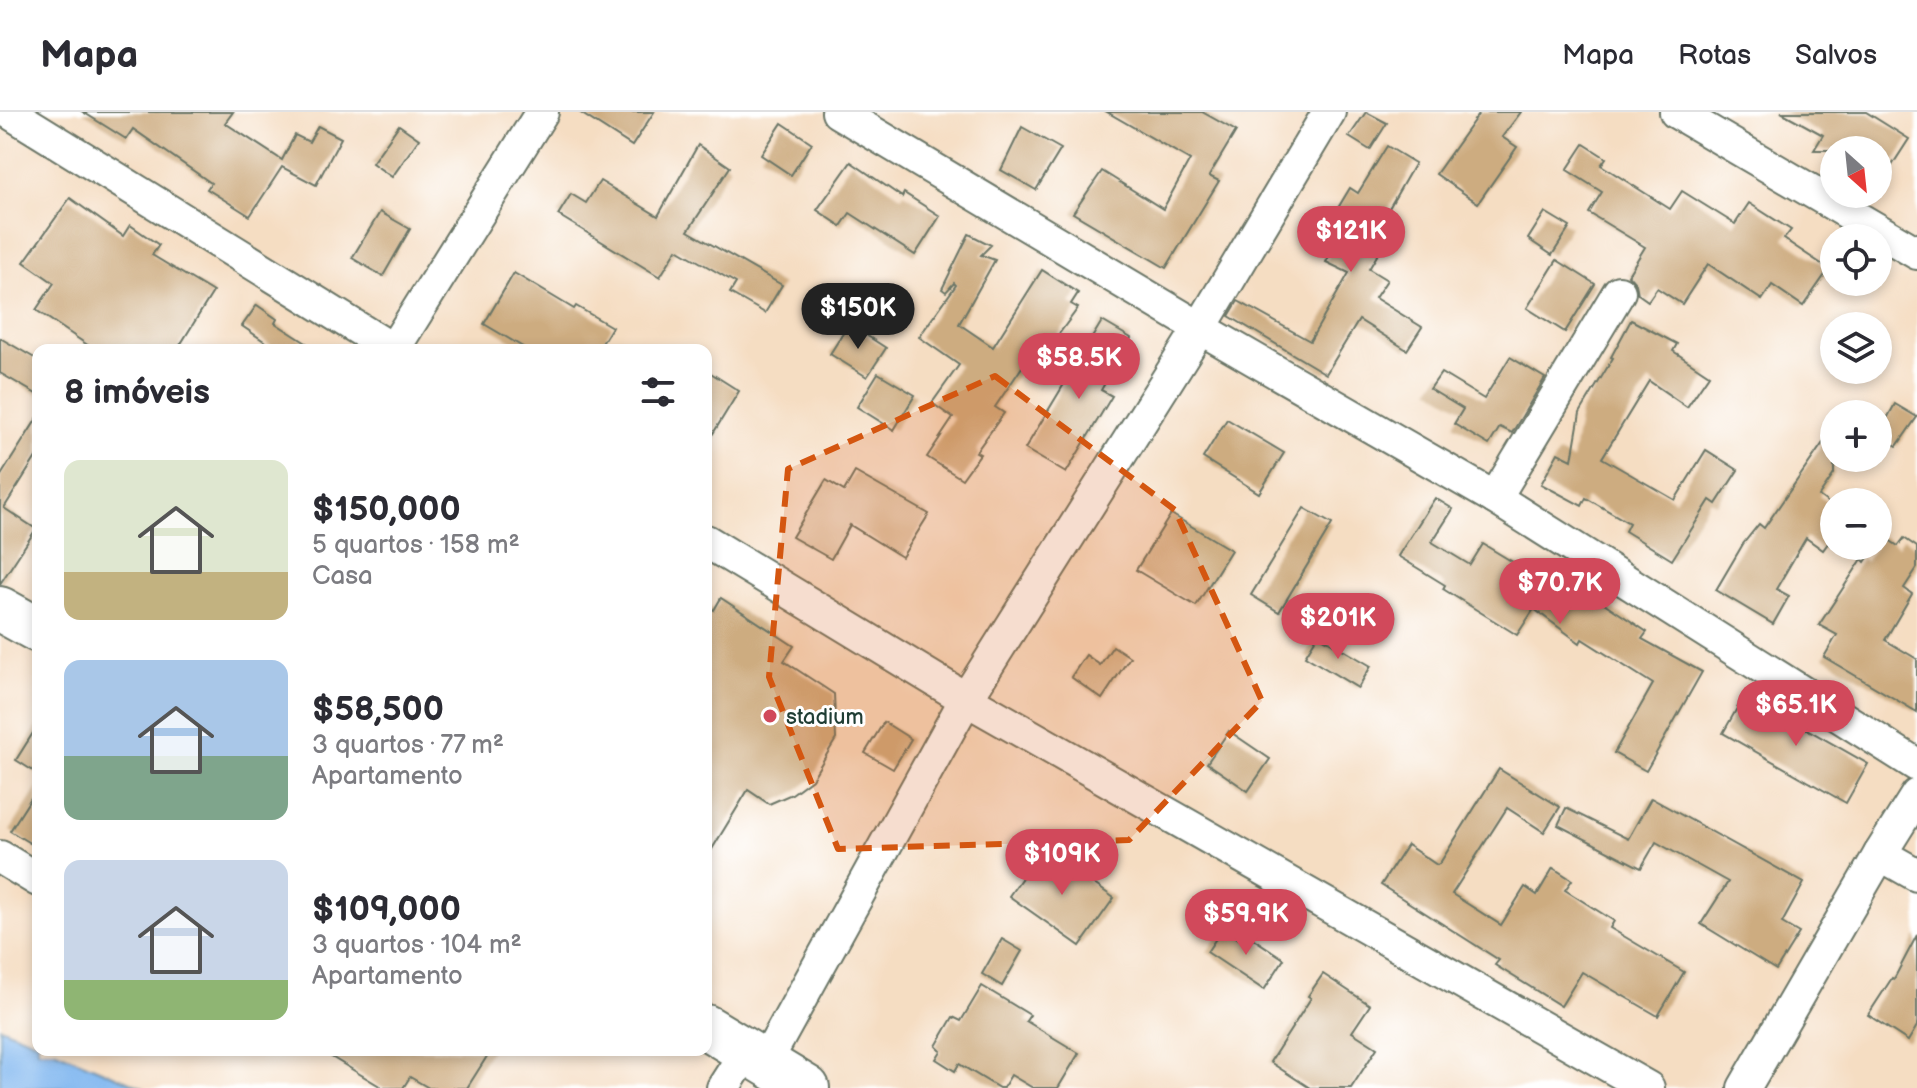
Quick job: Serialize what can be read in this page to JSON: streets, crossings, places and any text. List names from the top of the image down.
{
  "places": ["stadium"],
  "north": "bottom right",
  "page": {
    "header": "Mapa",
    "nav": ["Mapa", "Rotas", "Salvos"],
    "map_buttons": ["+", "−"],
    "price": [
      "$121K",
      "$150K",
      "$58.5K",
      "$70.7K",
      "$201K",
      "$65.1K",
      "$109K",
      "$59.9K"
    ],
    "heading": "8 imóveis",
    "list": [
      {
        "name": "$150,000",
        "note": "5 quartos · 158 m² · Casa"
      },
      {
        "name": "$58,500",
        "note": "3 quartos · 77 m² · Apartamento"
      },
      {
        "name": "$109,000",
        "note": "3 quartos · 104 m² · Apartamento"
      }
    ]
  }
}
